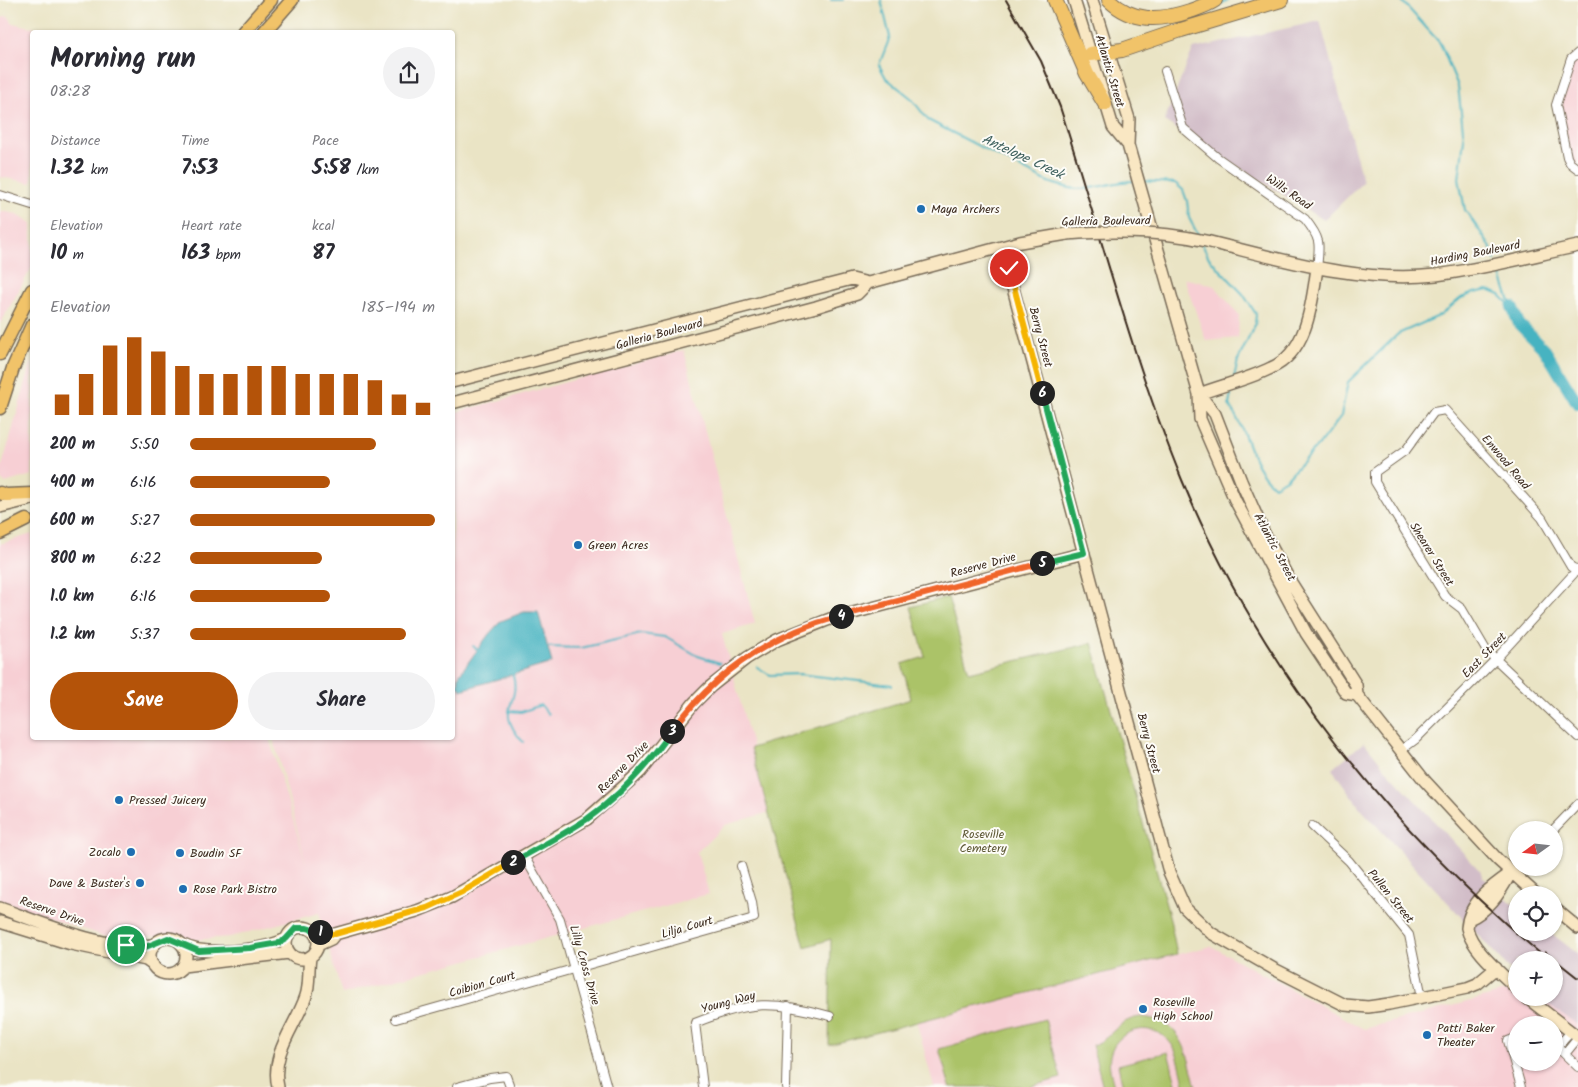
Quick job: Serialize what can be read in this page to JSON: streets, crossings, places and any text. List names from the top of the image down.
{
  "streets": {
    "main road": [
      "Atlantic Street",
      "Wills Road",
      "Galleria Boulevard",
      "Harding Boulevard",
      "Berry Street",
      "Reserve Drive"
    ],
    "street": [
      "Enwood Road",
      "Shearer Street",
      "East Street",
      "Pullen Street",
      "Lilja Court",
      "Lilly Cross Drive",
      "Coibion Court",
      "Young Way"
    ]
  },
  "crossings": [
    ["Atlantic Street", "Wills Road"],
    ["Atlantic Street", "East Street"],
    ["Wills Road", "Galleria Boulevard"],
    ["Wills Road", "Harding Boulevard"],
    ["Galleria Boulevard", "Harding Boulevard"],
    ["Galleria Boulevard", "Berry Street"],
    ["Berry Street", "Reserve Drive"],
    ["Berry Street", "Pullen Street"],
    ["Enwood Road", "Shearer Street"],
    ["Enwood Road", "East Street"],
    ["Shearer Street", "East Street"],
    ["Reserve Drive", "Lilly Cross Drive"],
    ["Lilja Court", "Lilly Cross Drive"],
    ["Lilja Court", "Coibion Court"],
    ["Lilly Cross Drive", "Coibion Court"]
  ],
  "water": ["Antelope Creek"],
  "parks": ["Roseville Cemetery"],
  "places": [
    "Maya Archers",
    "Green Acres",
    "Pressed Juicery",
    "Zocalo",
    "Boudin SF",
    "Dave & Buster's",
    "Rose Park Bistro",
    "Roseville High School",
    "Patti Baker Theater"
  ],
  "north": "left",
  "page": {
    "heading": ["Morning run", "08:28"],
    "stats": [
      ["Distance", "1.32 km"],
      ["Time", "7:53"],
      ["Pace", "5:58 /km"],
      ["Elevation", "10 m"],
      ["Heart rate", "163 bpm"],
      ["kcal", "87"]
    ],
    "chart": ["Elevation", "185–194 m"],
    "pins": [
      "6",
      "5",
      "4",
      "3",
      "2",
      "1"
    ],
    "list": [
      {
        "name": "200 m",
        "note": "5:50"
      },
      {
        "name": "400 m",
        "note": "6:16"
      },
      {
        "name": "600 m",
        "note": "5:27"
      },
      {
        "name": "800 m",
        "note": "6:22"
      },
      {
        "name": "1.0 km",
        "note": "6:16"
      },
      {
        "name": "1.2 km",
        "note": "5:37"
      }
    ],
    "buttons": ["Save", "Share"],
    "map_buttons": ["+", "−"]
  }
}
